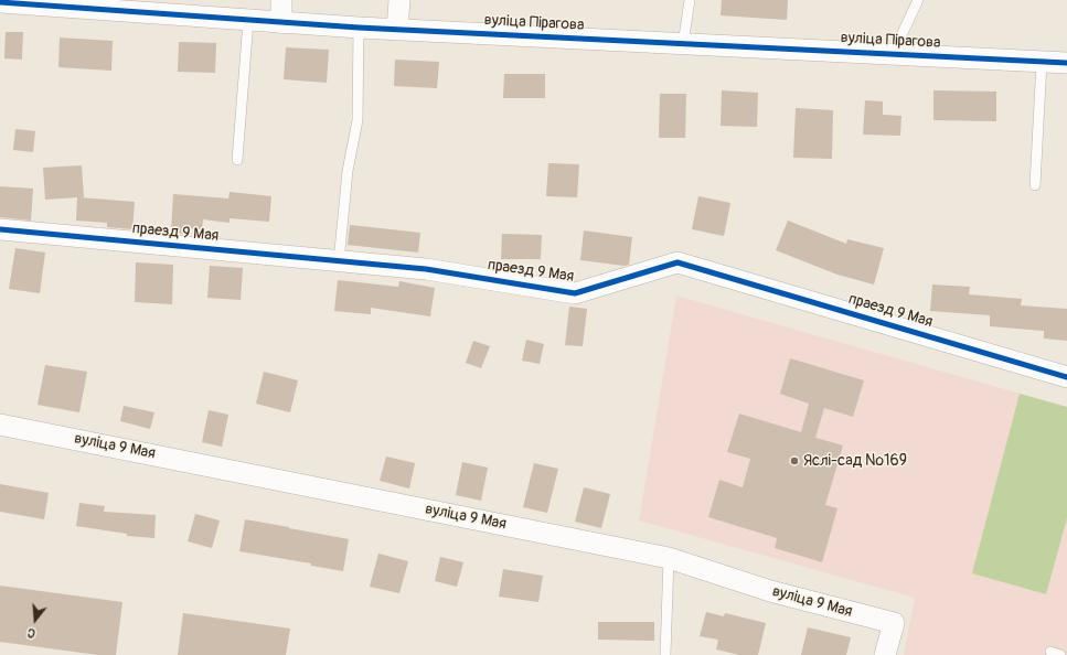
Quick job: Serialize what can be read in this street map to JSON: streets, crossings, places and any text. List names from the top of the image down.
{
  "streets": {
    "street": ["вуліца Пірагова", "праезд 9 Мая", "вуліца 9 Мая"]
  },
  "places": ["Яслі-сад №169"],
  "north": "bottom"
}
